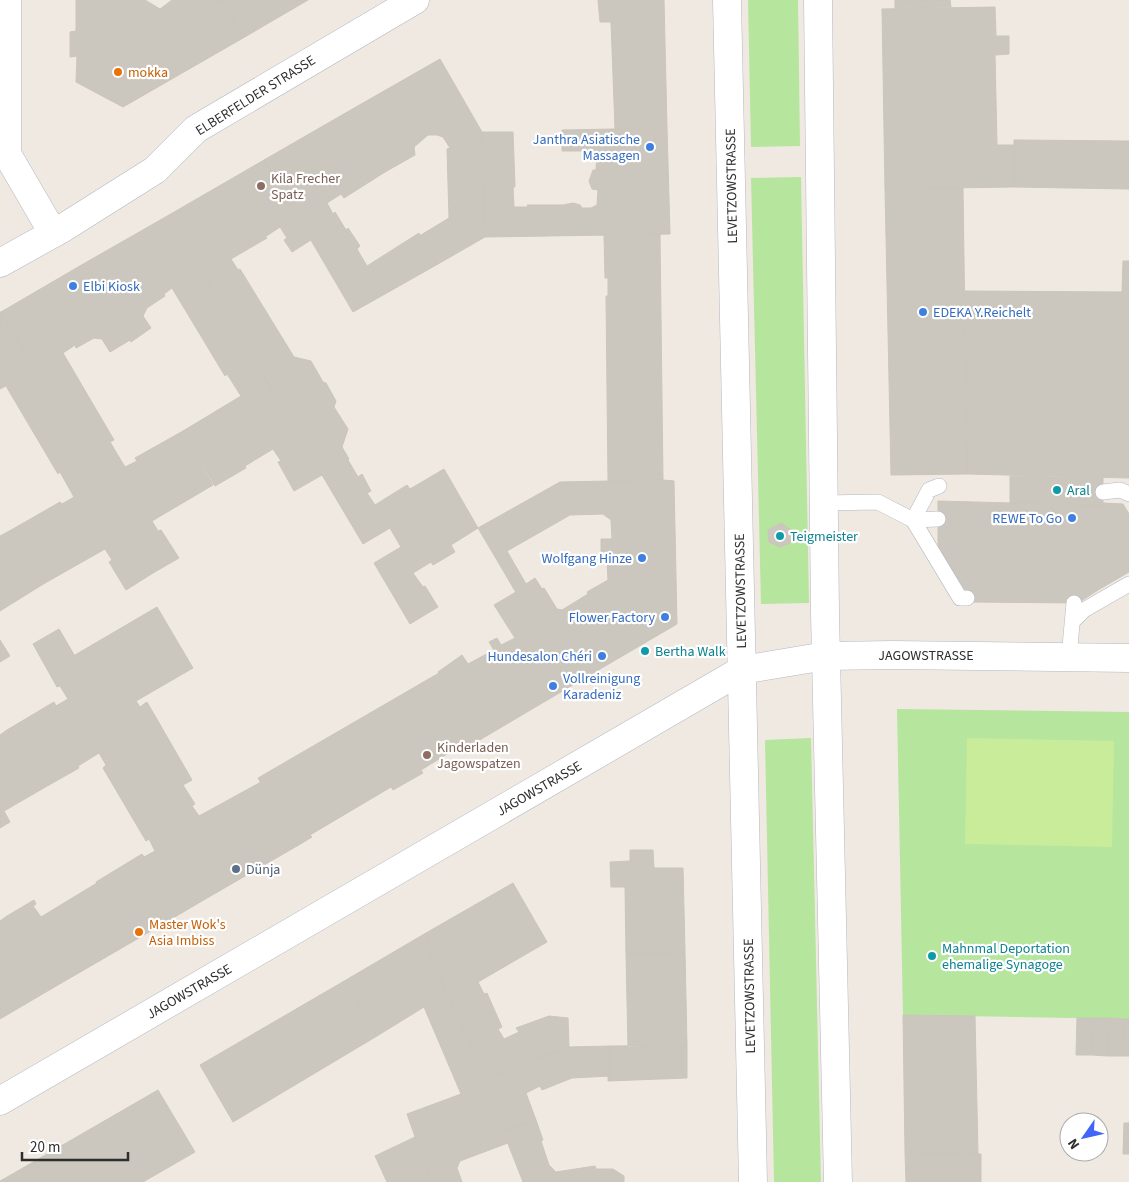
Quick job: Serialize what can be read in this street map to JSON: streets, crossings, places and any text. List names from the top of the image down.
{
  "streets": {
    "main road": ["ELBERFELDER STRASSE", "LEVETZOWSTRASSE", "JAGOWSTRASSE"]
  },
  "crossings": [
    ["LEVETZOWSTRASSE", "JAGOWSTRASSE"]
  ],
  "places": [
    "mokka",
    "Janthra Asiatische Massagen",
    "Kila Frecher Spatz",
    "Elbi Kiosk",
    "EDEKA Y.Reichelt",
    "Aral",
    "REWE To Go",
    "Teigmeister",
    "Wolfgang Hinze",
    "Flower Factory",
    "Bertha Walk",
    "Hundesalon Chéri",
    "Vollreinigung Karadeniz",
    "Kinderladen Jagowspatzen",
    "Dünja",
    "Master Wok's Asia Imbiss",
    "Mahnmal Deportation ehemalige Synagoge"
  ],
  "scale_bar": "20 m",
  "north": "bottom left"
}
